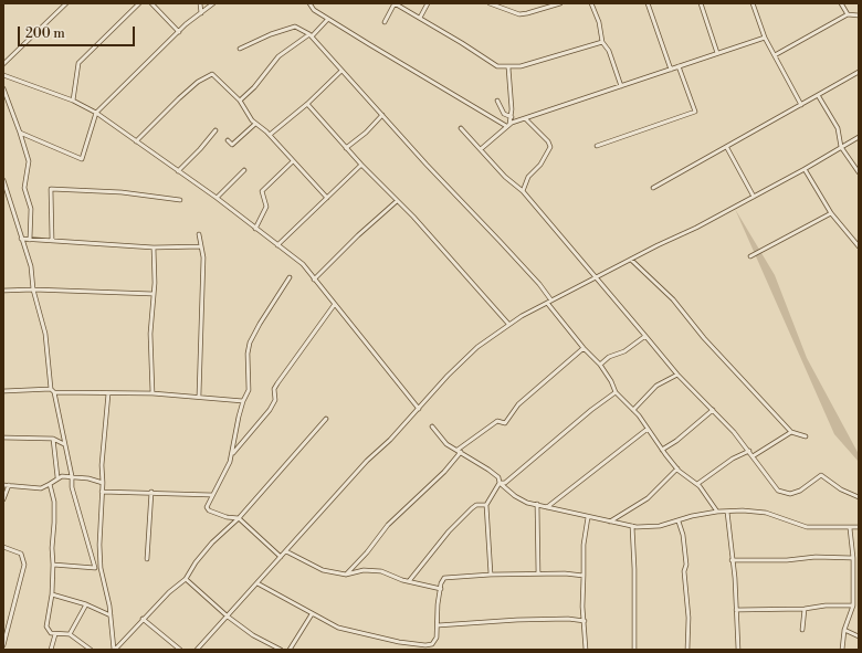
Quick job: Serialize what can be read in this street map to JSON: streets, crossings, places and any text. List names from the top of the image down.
{
  "scale_bar": "200 m"
}
